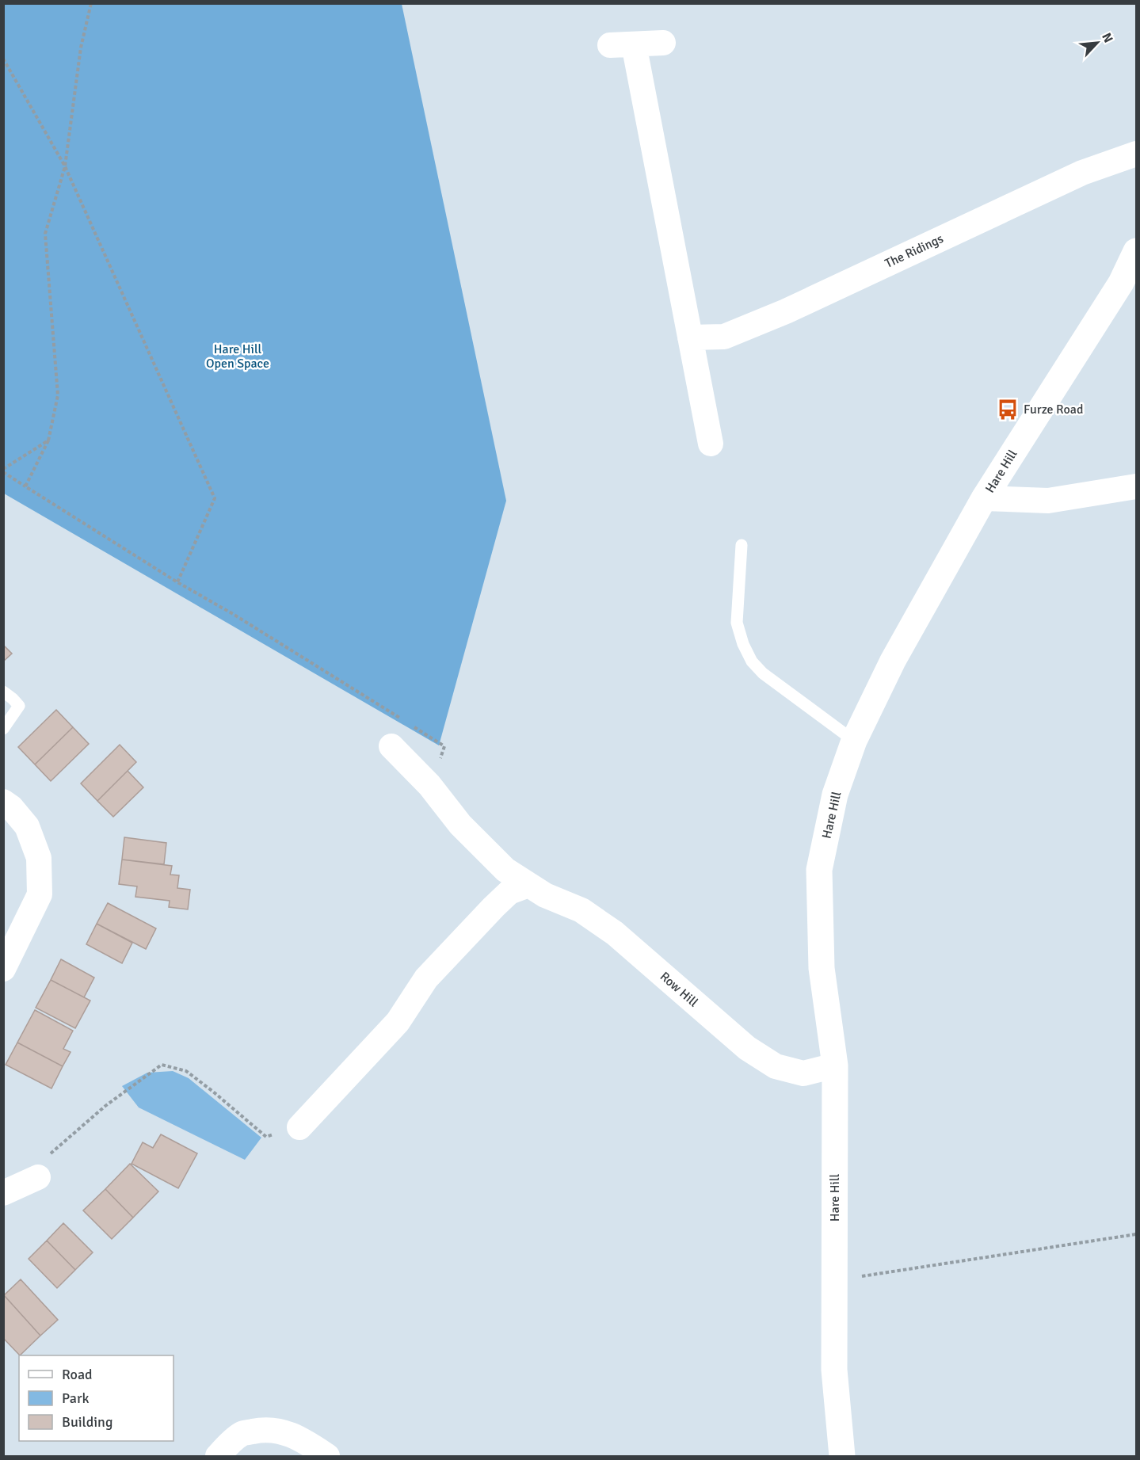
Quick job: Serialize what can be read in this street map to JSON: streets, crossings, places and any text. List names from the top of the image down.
{
  "streets": {
    "street": ["The Ridings", "Hare Hill", "Row Hill"]
  },
  "crossings": [
    ["Hare Hill", "Row Hill"]
  ],
  "parks": ["Hare Hill Open Space"],
  "places": {
    "bus stop": ["Furze Road"]
  },
  "legend": ["Road", "Park", "Building"],
  "north": "top right"
}
